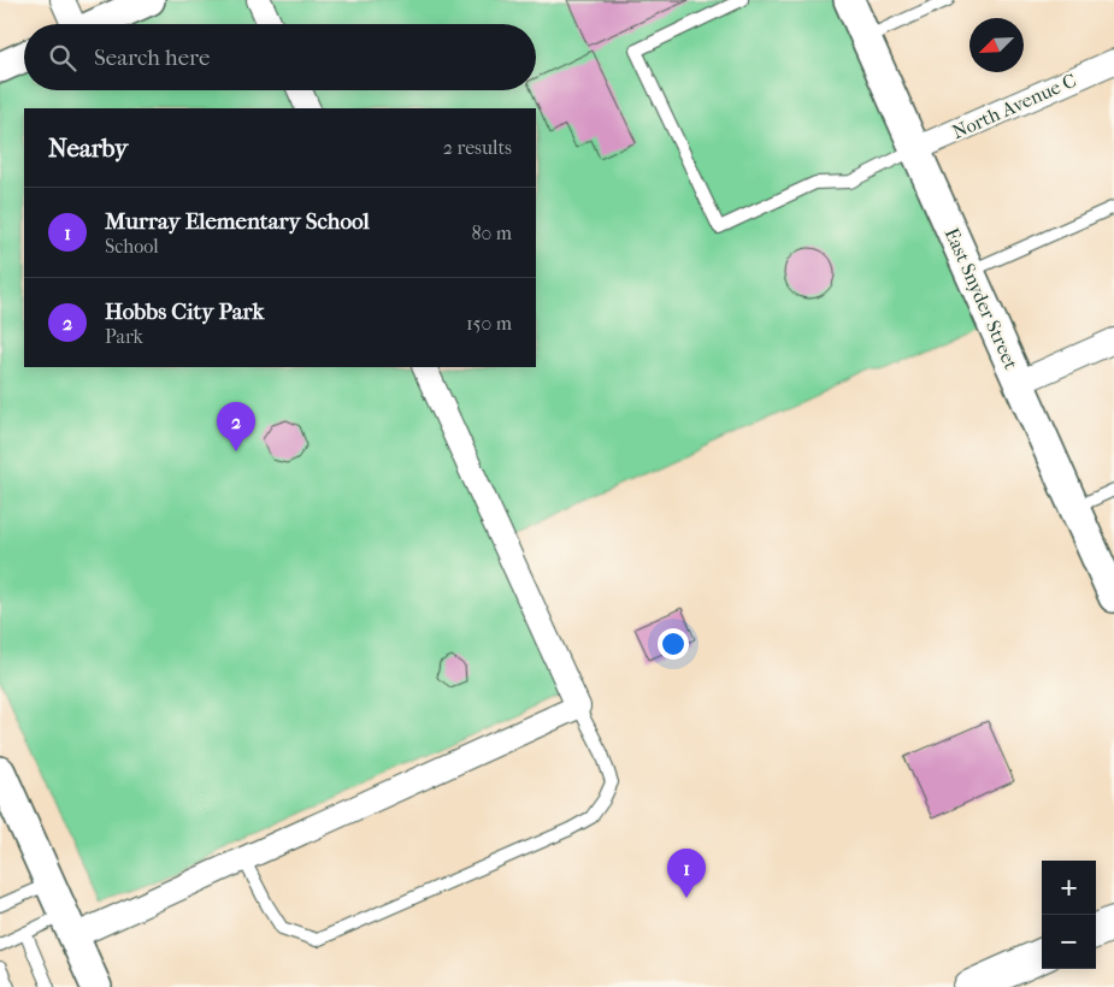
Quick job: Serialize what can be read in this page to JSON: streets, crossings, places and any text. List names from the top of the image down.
{
  "streets": {
    "street": ["North Avenue C", "East Snyder Street"]
  },
  "crossings": [
    ["North Avenue C", "East Snyder Street"]
  ],
  "north": "bottom left",
  "page": {
    "search": "Search here",
    "heading": ["Nearby", "2 results"],
    "list": [
      {
        "mark": "1",
        "name": "Murray Elementary School",
        "note": "School",
        "value": "80 m"
      },
      {
        "mark": "2",
        "name": "Hobbs City Park",
        "note": "Park",
        "value": "150 m"
      }
    ],
    "pins": ["2", "1"],
    "map_buttons": ["+", "−"]
  }
}
